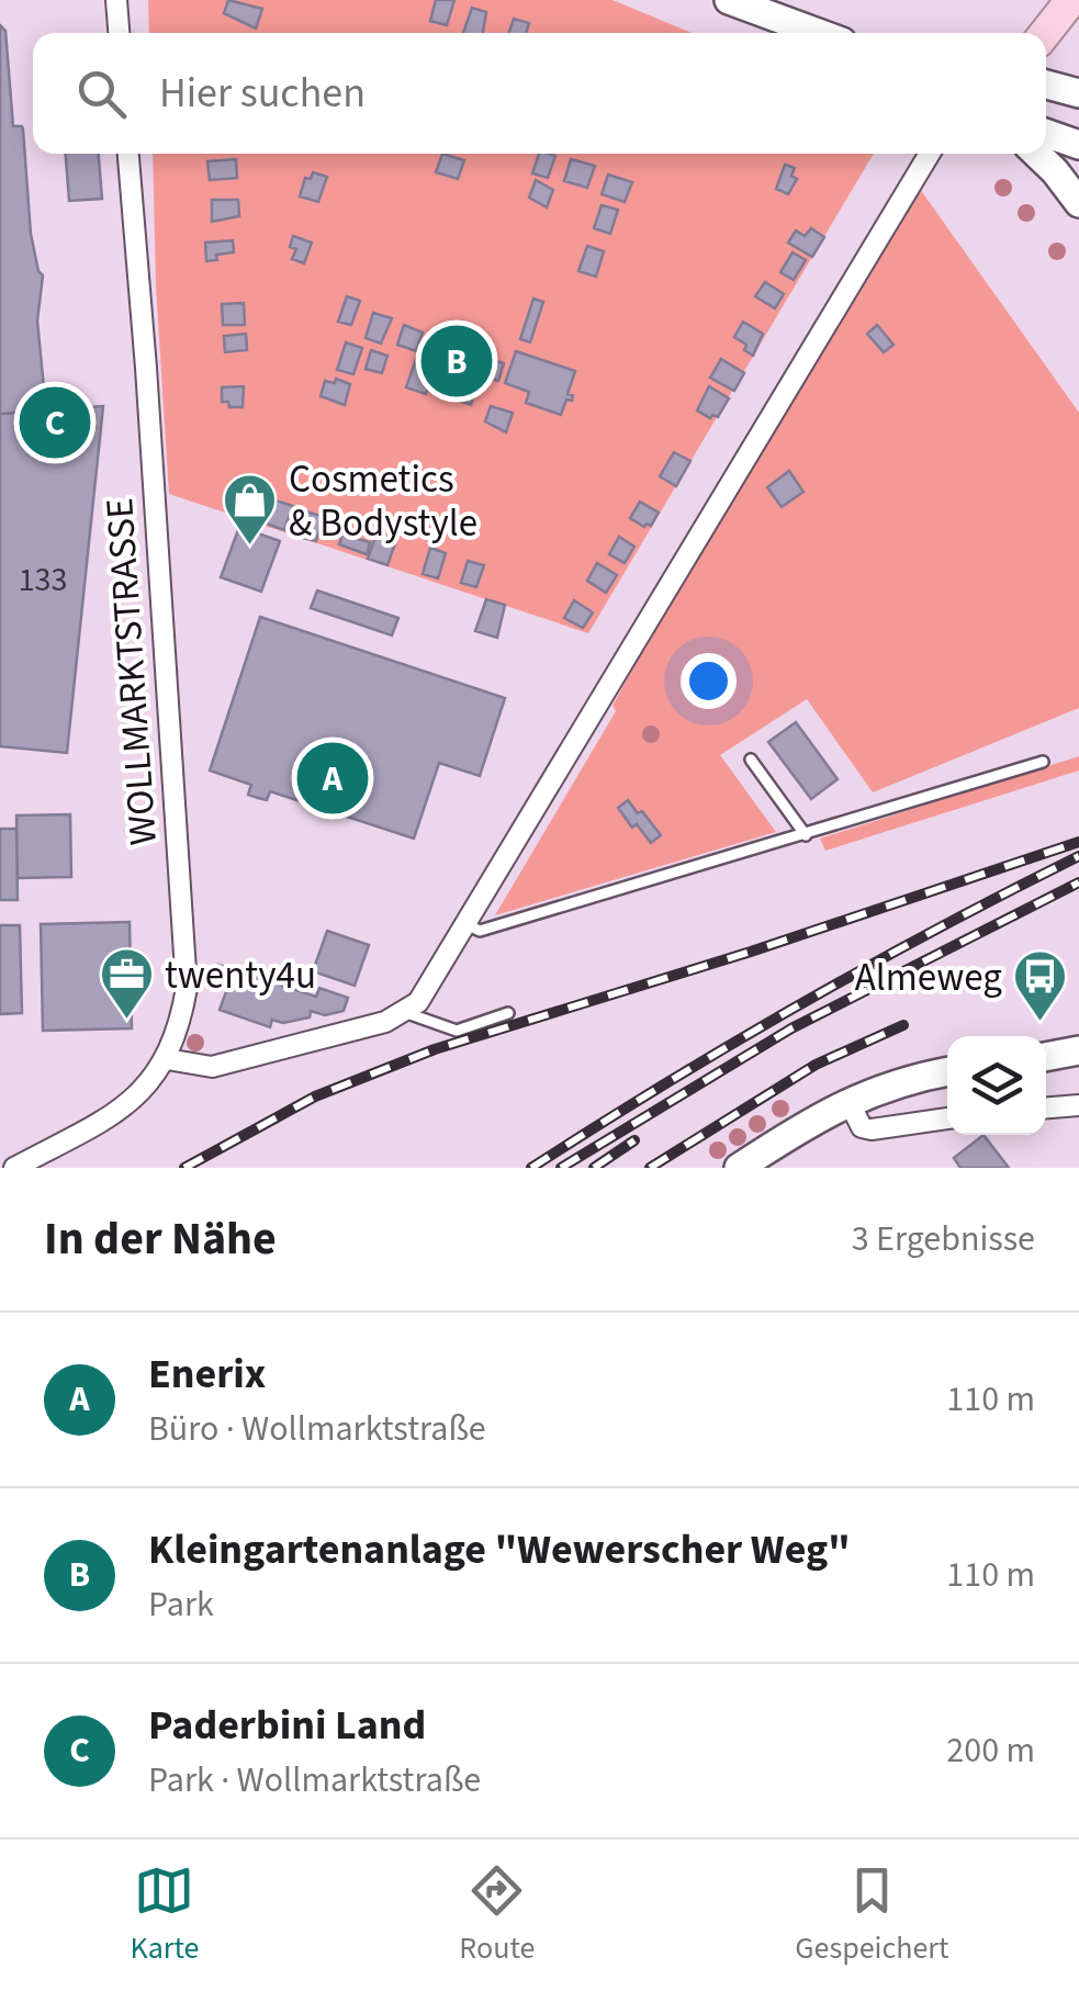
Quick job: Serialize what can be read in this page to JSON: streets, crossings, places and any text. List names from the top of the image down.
{
  "streets": {
    "street": ["WOLLMARKTSTRASSE"]
  },
  "places": {
    "shop": ["Cosmetics & Bodystyle"],
    "office": ["twenty4u"],
    "bus stop": ["Almeweg"]
  },
  "house_numbers": ["133"],
  "page": {
    "search": "Hier suchen",
    "pins": ["B", "C", "A"],
    "heading": ["In der Nähe", "3 Ergebnisse"],
    "list": [
      {
        "mark": "A",
        "name": "Enerix",
        "note": "Büro · Wollmarktstraße",
        "value": "110 m"
      },
      {
        "mark": "B",
        "name": "Kleingartenanlage \"Wewerscher Weg\"",
        "note": "Park",
        "value": "110 m"
      },
      {
        "mark": "C",
        "name": "Paderbini Land",
        "note": "Park · Wollmarktstraße",
        "value": "200 m"
      }
    ],
    "nav": ["Karte", "Route", "Gespeichert"]
  }
}
